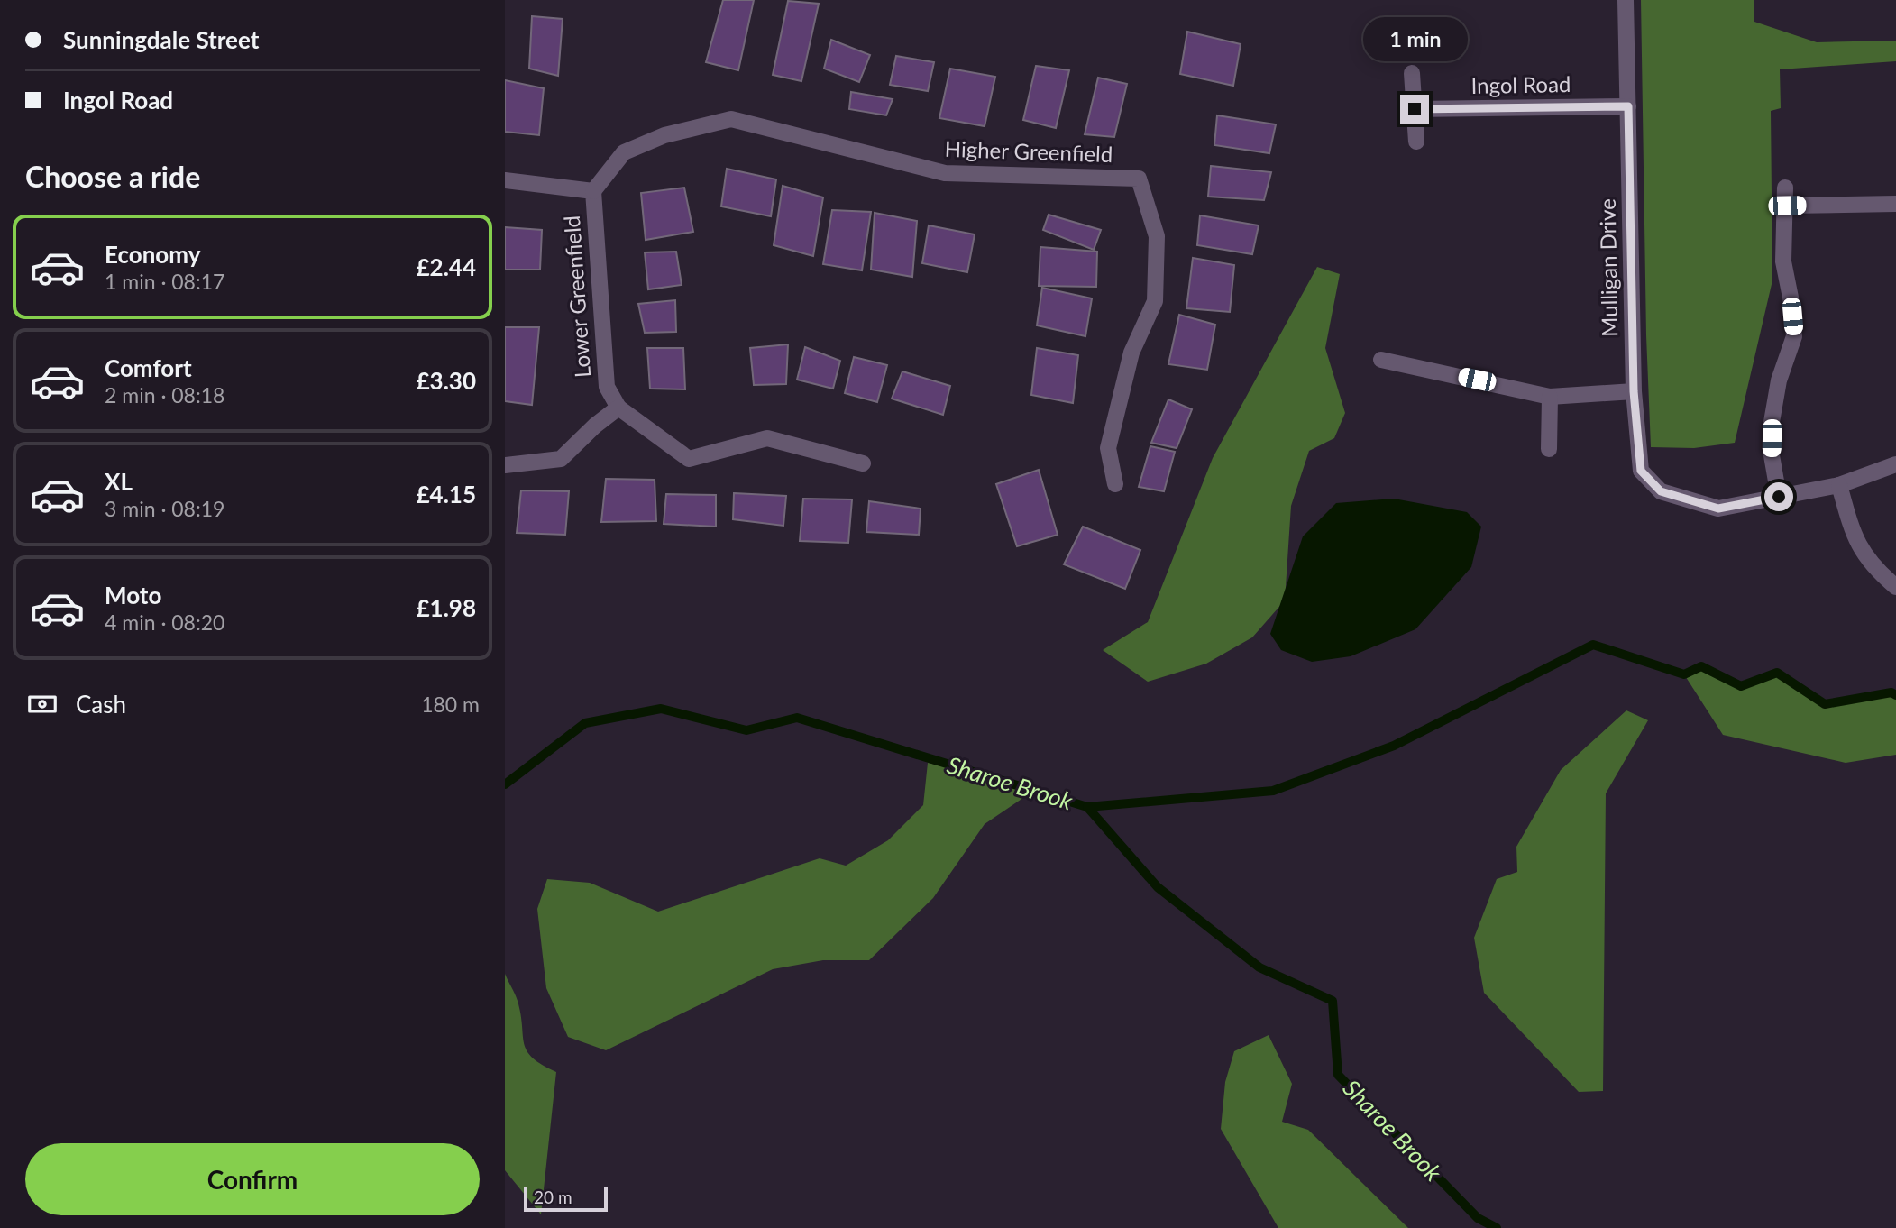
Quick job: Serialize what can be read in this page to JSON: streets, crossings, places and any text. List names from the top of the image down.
{
  "streets": {
    "street": [
      "Ingol Road",
      "Higher Greenfield",
      "Mulligan Drive",
      "Lower Greenfield"
    ]
  },
  "crossings": [
    ["Ingol Road", "Mulligan Drive"],
    ["Higher Greenfield", "Lower Greenfield"]
  ],
  "water": ["Sharoe Brook"],
  "scale_bar": "20 m",
  "page": {
    "banner": ["Sunningdale Street", "Ingol Road"],
    "bubble": "1 min",
    "heading": "Choose a ride",
    "list": [
      {
        "name": "Economy",
        "note": "1 min · 08:17",
        "value": "£2.44"
      },
      {
        "name": "Comfort",
        "note": "2 min · 08:18",
        "value": "£3.30"
      },
      {
        "name": "XL",
        "note": "3 min · 08:19",
        "value": "£4.15"
      },
      {
        "name": "Moto",
        "note": "4 min · 08:20",
        "value": "£1.98"
      }
    ],
    "pay": ["Cash", "180 m"],
    "buttons": "Confirm",
    "scale": "20 m"
  }
}
